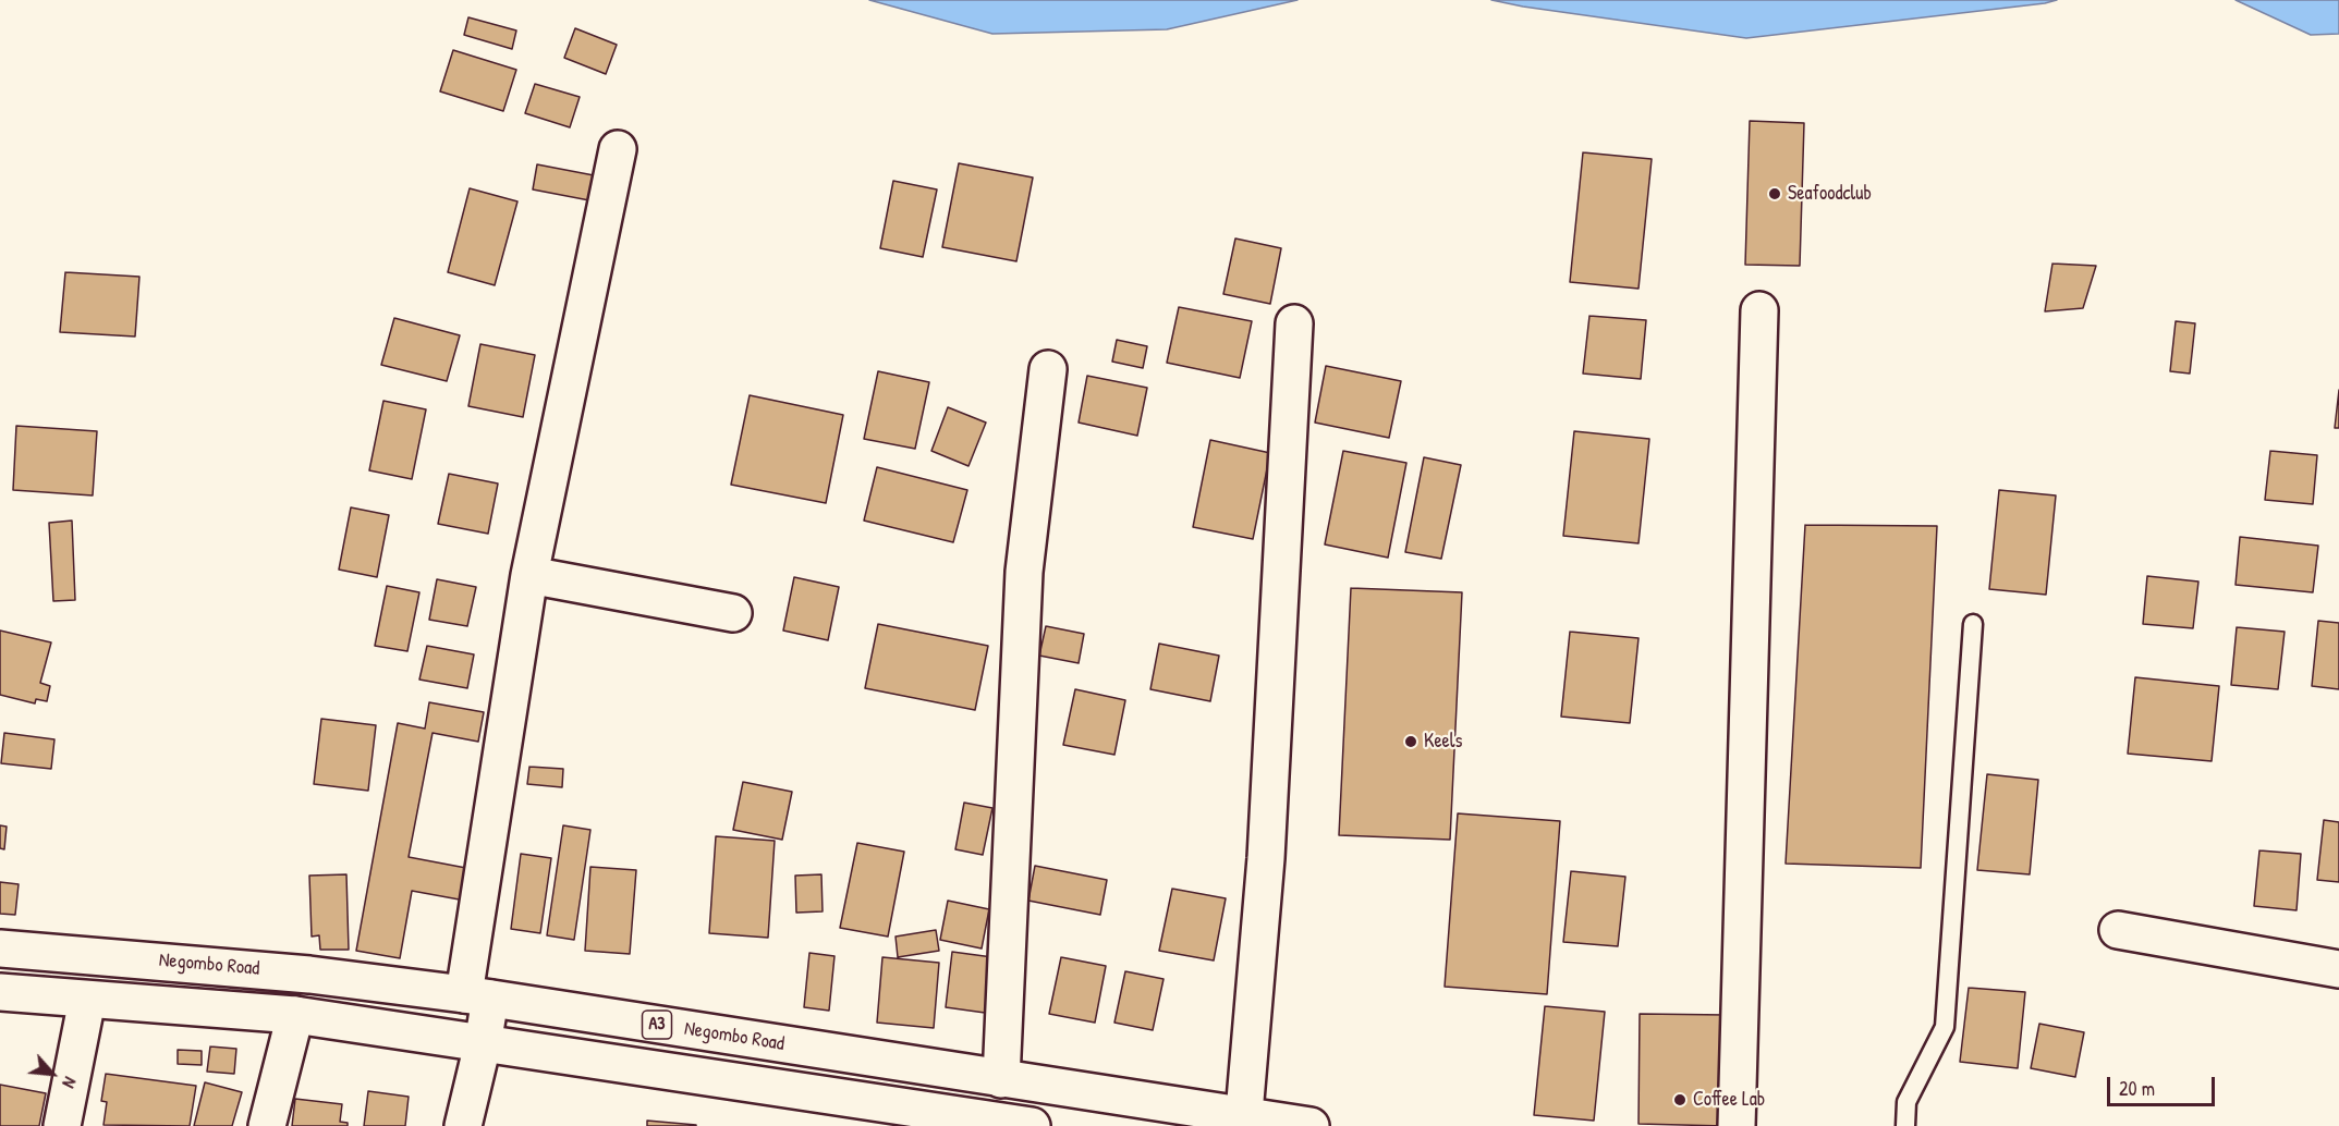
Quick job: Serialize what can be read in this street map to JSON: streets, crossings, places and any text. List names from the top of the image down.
{
  "streets": {
    "main road": ["Negombo Road", "A3"]
  },
  "places": ["Seafoodclub", "Keels", "Coffee Lab"],
  "scale_bar": "20 m",
  "north": "bottom right"
}
